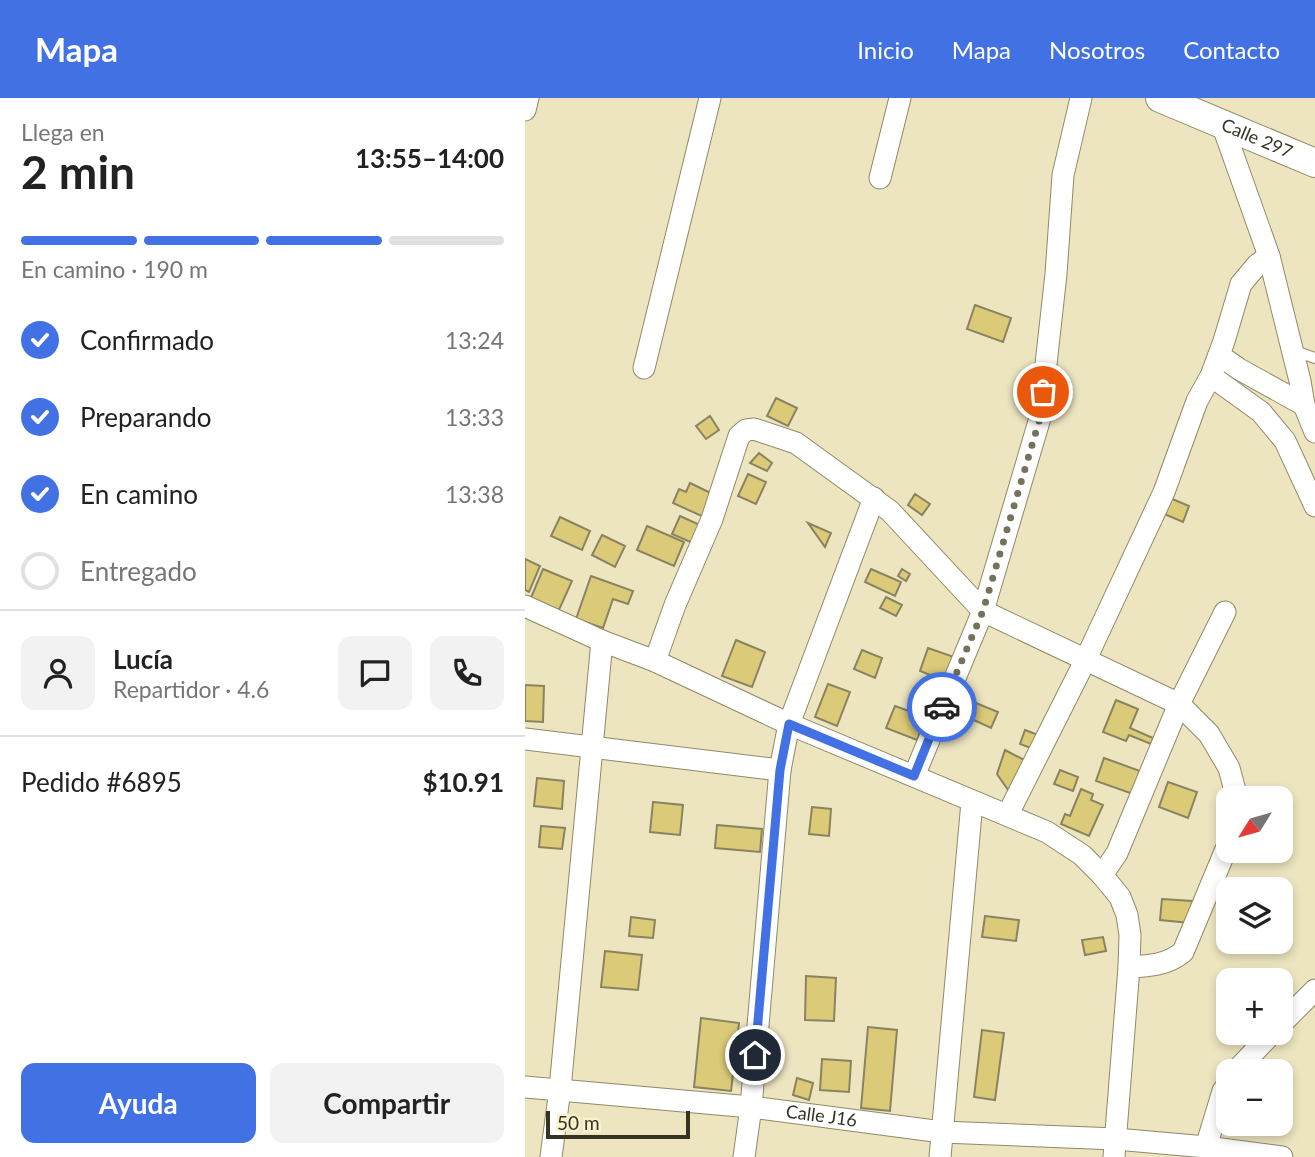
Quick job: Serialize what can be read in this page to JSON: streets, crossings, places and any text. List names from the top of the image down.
{
  "streets": {
    "street": ["Calle 297", "Calle J16"]
  },
  "scale_bar": "50 m",
  "north": "bottom left",
  "page": {
    "header": "Mapa",
    "nav": [
      "Inicio",
      "Mapa",
      "Nosotros",
      "Contacto"
    ],
    "heading": ["2 min", "Llega en", "13:55–14:00"],
    "panel": [
      "Lucía",
      "Repartidor · 4.6",
      "Pedido #6895",
      "$10.91"
    ],
    "bar": "En camino · 190 m",
    "list": [
      ["Confirmado", "13:24"],
      ["Preparando", "13:33"],
      ["En camino", "13:38"],
      "Entregado"
    ],
    "map_buttons": ["+", "−"],
    "buttons": ["Ayuda", "Compartir"],
    "scale": "50 m"
  }
}
